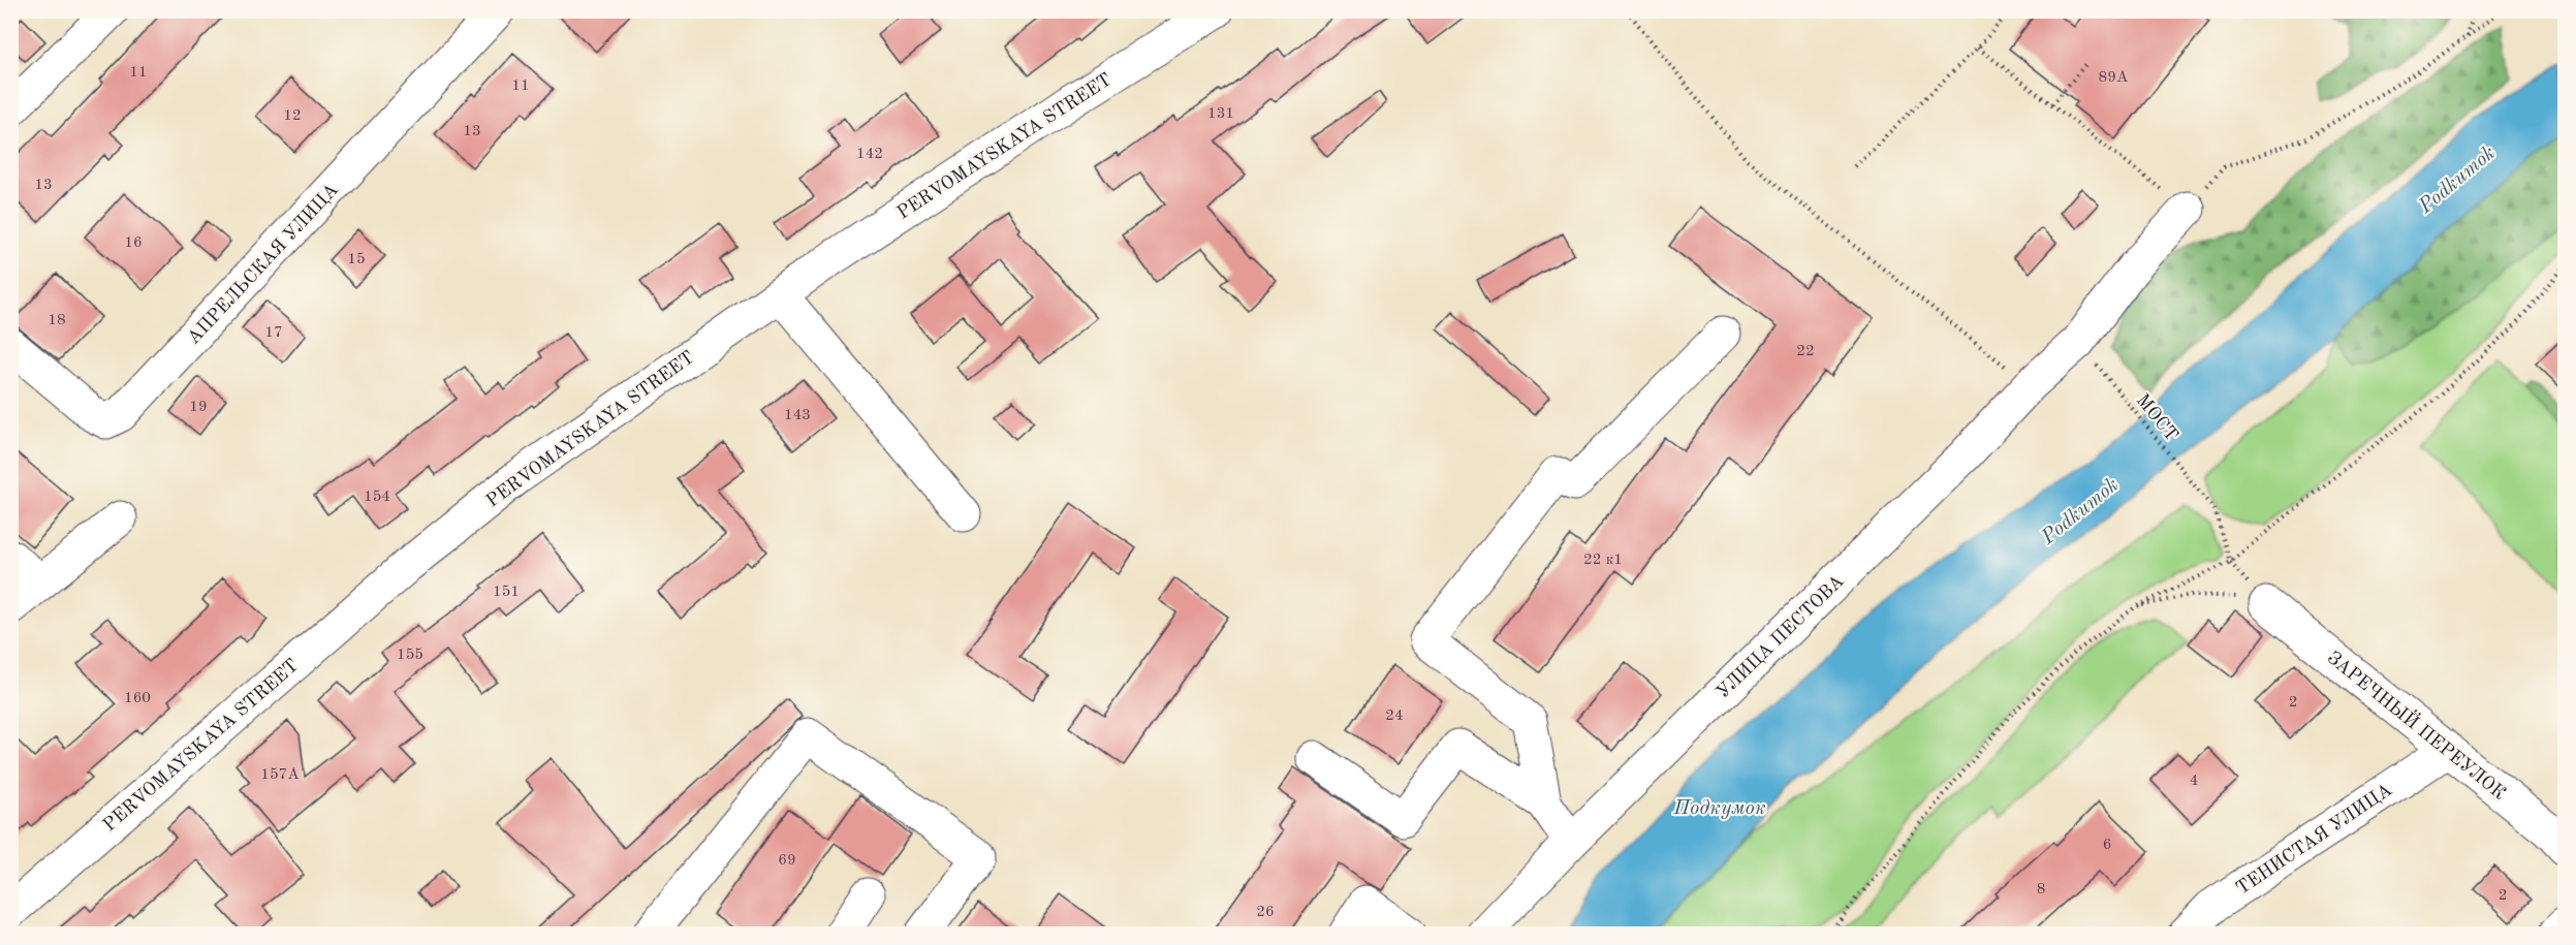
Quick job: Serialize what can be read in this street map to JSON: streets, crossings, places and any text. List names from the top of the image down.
{
  "streets": {
    "street": [
      "PERVOMAYSKAYA STREET",
      "АПРЕЛЬСКАЯ УЛИЦА",
      "УЛИЦА ПЕСТОВА",
      "ЗАРЕЧНЫЙ ПЕРЕУЛОК",
      "ТЕНИСТАЯ УЛИЦА"
    ],
    "path": ["МОСТ"]
  },
  "crossings": [
    ["МОСТ", "УЛИЦА ПЕСТОВА"],
    ["ЗАРЕЧНЫЙ ПЕРЕУЛОК", "ТЕНИСТАЯ УЛИЦА"]
  ],
  "water": ["Podkumok", "Подкумок"],
  "house_numbers": [
    "11",
    "89А",
    "11",
    "131",
    "12",
    "13",
    "142",
    "13",
    "16",
    "15",
    "18",
    "17",
    "22",
    "19",
    "143",
    "154",
    "22 к1",
    "151",
    "155",
    "160",
    "2",
    "24",
    "157А",
    "4",
    "6",
    "69",
    "8",
    "2",
    "26"
  ]
}
